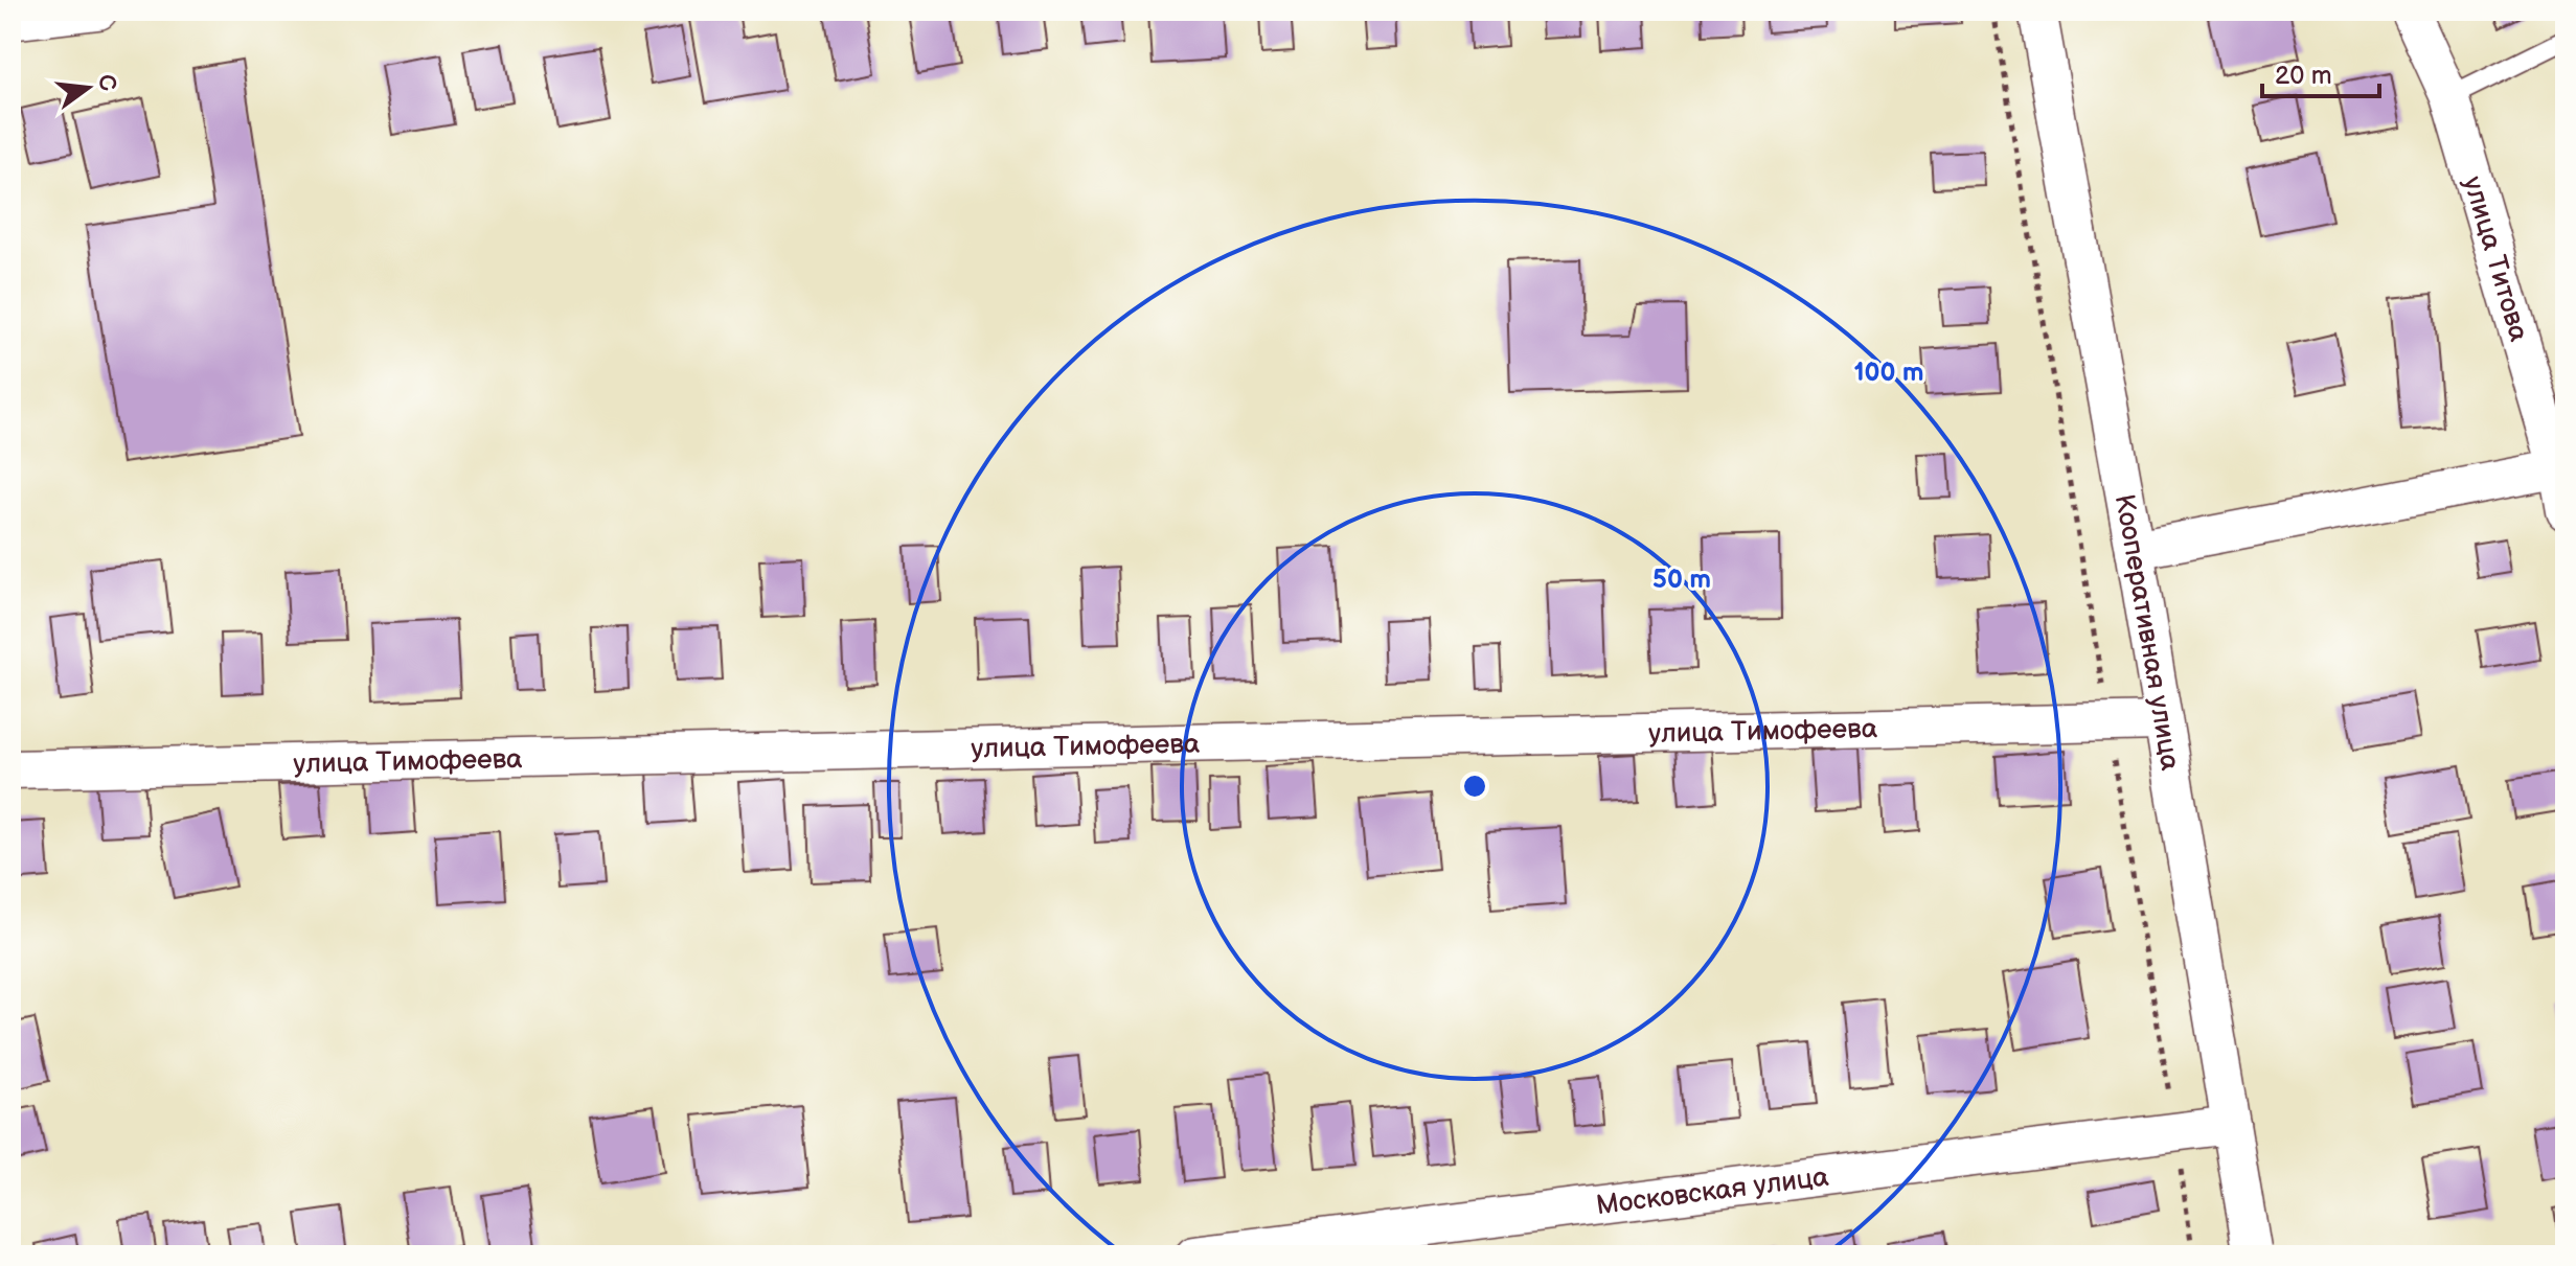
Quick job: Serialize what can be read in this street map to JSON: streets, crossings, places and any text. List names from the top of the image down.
{
  "streets": {
    "street": [
      "улица Титова",
      "Кооперативная улица",
      "улица Тимофеева",
      "Московская улица"
    ]
  },
  "crossings": [
    ["Кооперативная улица", "улица Тимофеева"],
    ["Кооперативная улица", "Московская улица"]
  ],
  "scale_bar": "20 m",
  "north": "right",
  "rings": ["100 m", "50 m"]
}
